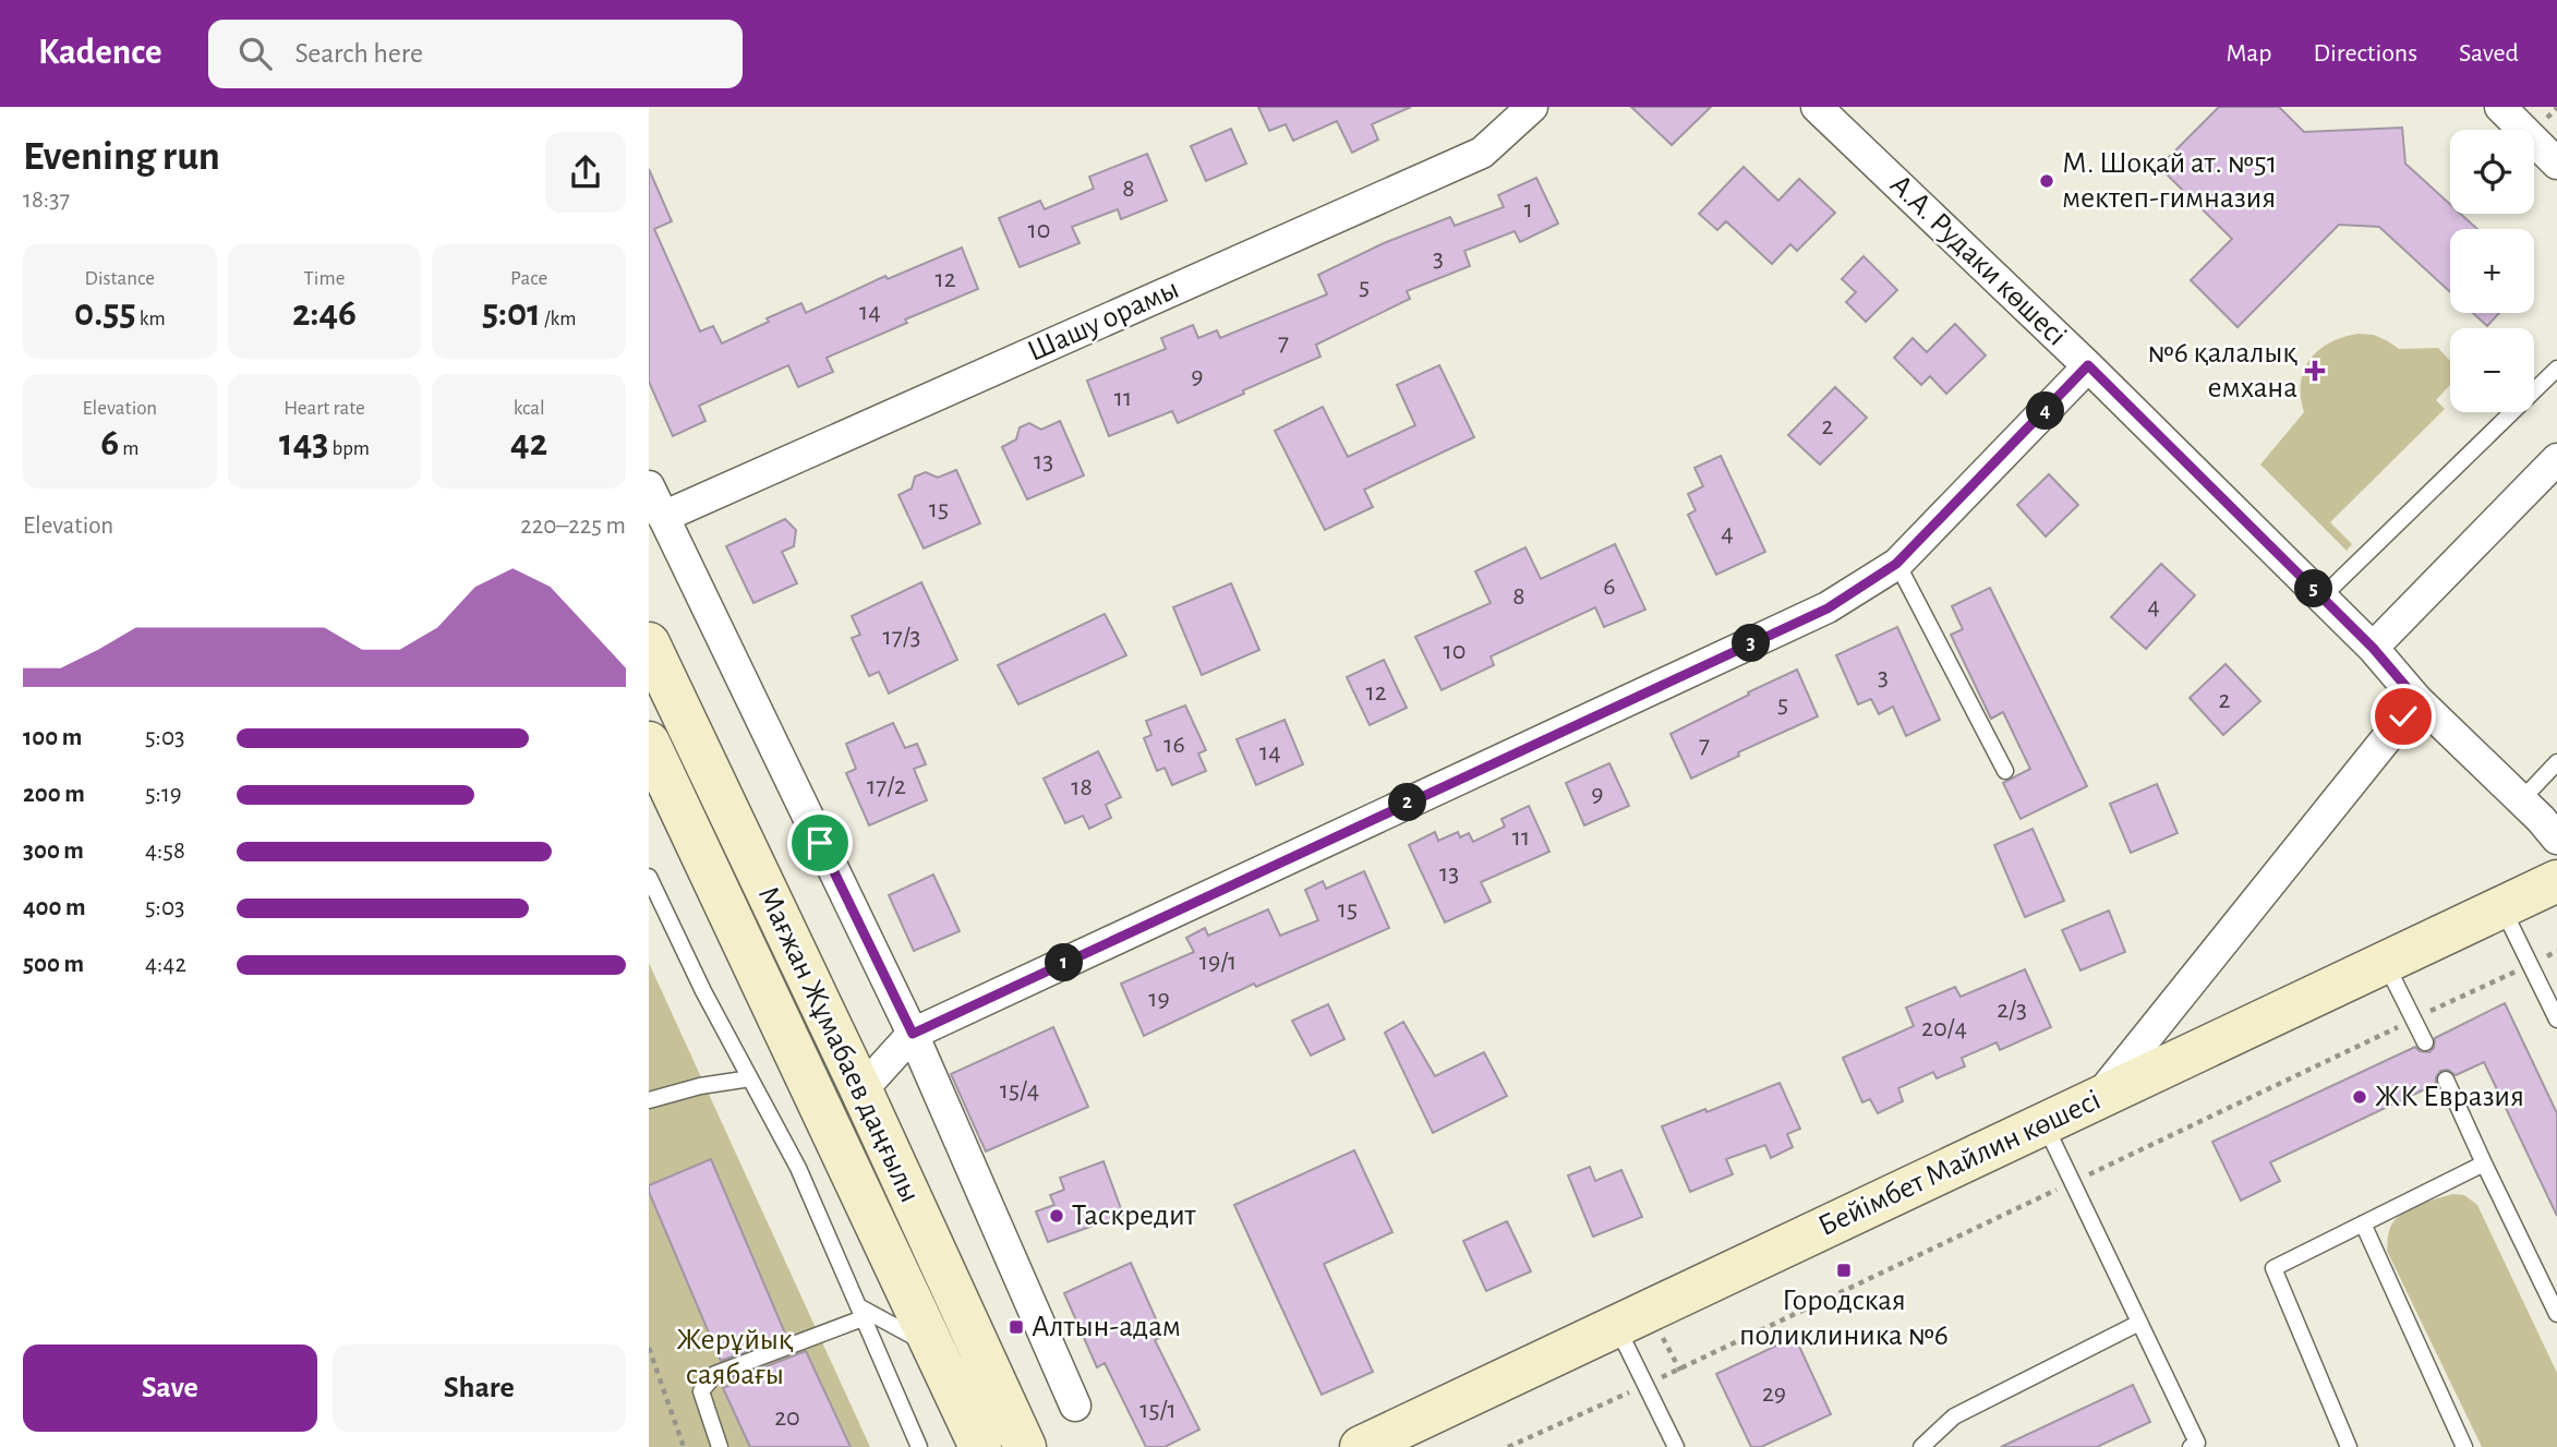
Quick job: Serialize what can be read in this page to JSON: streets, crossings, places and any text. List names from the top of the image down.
{
  "streets": {
    "main road": ["Мағжан Жұмабаев даңғылы", "Бейімбет Майлин көшесі"],
    "street": ["А.А. Рудаки көшесі", "Шашу орамы"]
  },
  "parks": ["Жерұйық саябағы"],
  "places": {
    "other": ["М. Шоқай ат. №51 мектеп-гимназия", "ЖК Евразия", "Таскредит"],
    "health": ["№6 қалалық емхана"],
    "transit": ["Городская поликлиника №6", "Алтын-адам"]
  },
  "house_numbers": [
    "8",
    "1",
    "10",
    "3",
    "12",
    "5",
    "14",
    "7",
    "9",
    "11",
    "2",
    "13",
    "15",
    "4",
    "6",
    "8",
    "4",
    "17/3",
    "10",
    "3",
    "12",
    "2",
    "5",
    "16",
    "7",
    "14",
    "17/2",
    "18",
    "9",
    "11",
    "13",
    "15",
    "19/1",
    "19",
    "2/3",
    "20/4",
    "15/4",
    "29",
    "15/1",
    "20"
  ],
  "page": {
    "header": "Kadence",
    "search": "Search here",
    "nav": ["Map", "Directions", "Saved"],
    "heading": ["Evening run", "18:37"],
    "map_buttons": ["+", "−"],
    "stats": [
      ["Distance", "0.55 km"],
      ["Time", "2:46"],
      ["Pace", "5:01 /km"],
      ["Elevation", "6 m"],
      ["Heart rate", "143 bpm"],
      ["kcal", "42"]
    ],
    "pins": [
      "4",
      "5",
      "3",
      "2",
      "1"
    ],
    "chart": ["Elevation", "220–225 m"],
    "list": [
      {
        "name": "100 m",
        "note": "5:03"
      },
      {
        "name": "200 m",
        "note": "5:19"
      },
      {
        "name": "300 m",
        "note": "4:58"
      },
      {
        "name": "400 m",
        "note": "5:03"
      },
      {
        "name": "500 m",
        "note": "4:42"
      }
    ],
    "buttons": ["Save", "Share"]
  }
}
